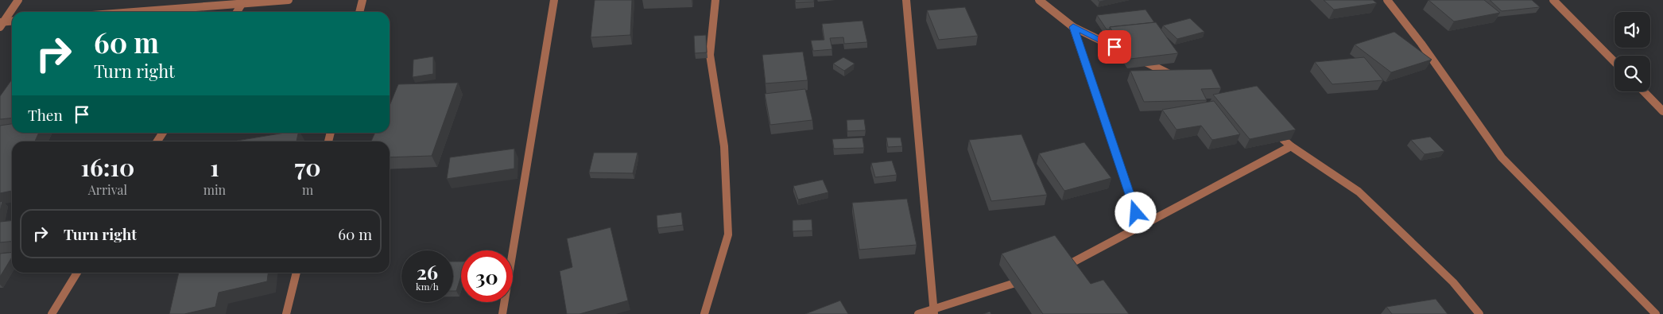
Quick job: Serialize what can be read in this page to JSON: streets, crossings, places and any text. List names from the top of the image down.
{
  "page": {
    "turn": ["60 m", "Turn right"],
    "then": "Then",
    "eta": [
      "16:10",
      "Arrival",
      "1",
      "min",
      "70",
      "m"
    ],
    "list": [
      {
        "name": "Turn right",
        "value": "60 m"
      }
    ],
    "speed": "26 km/h",
    "limit": "30"
  }
}
